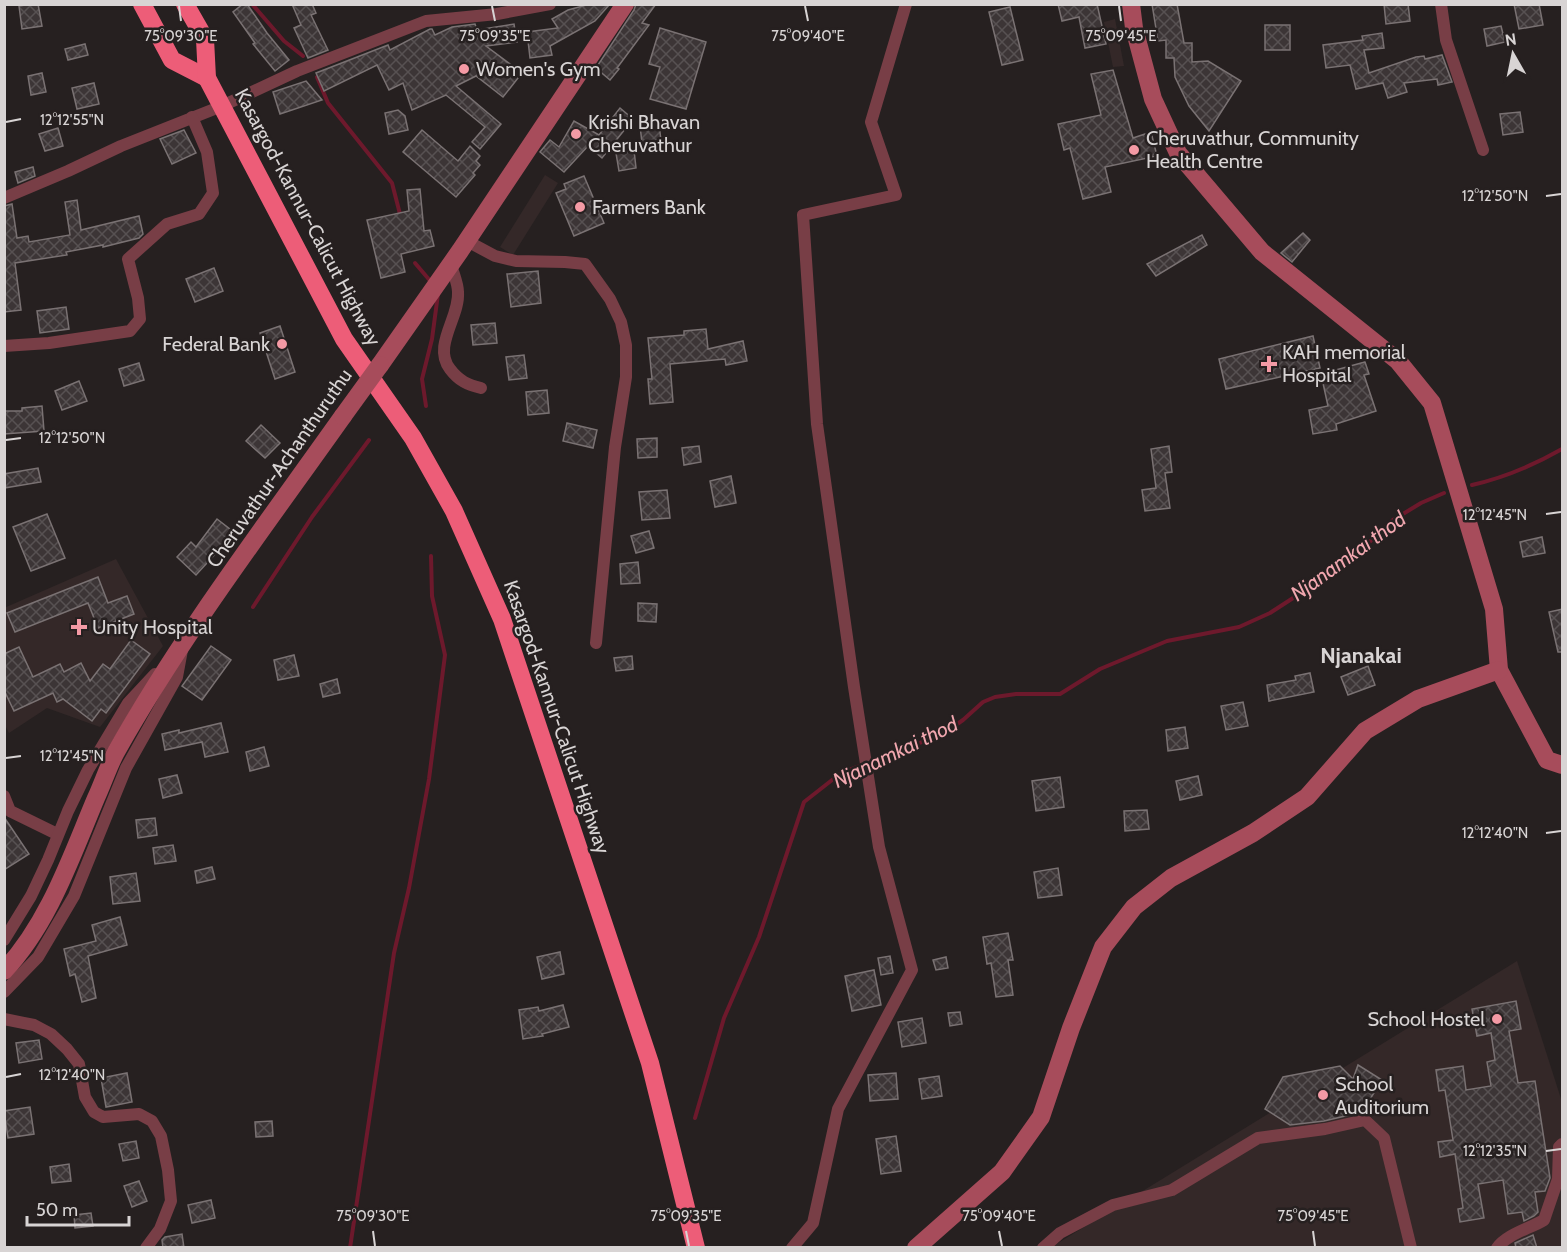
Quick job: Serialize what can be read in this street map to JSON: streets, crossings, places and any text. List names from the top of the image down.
{
  "streets": {
    "highway": ["Kasargod-Kannur-Calicut Highway"],
    "main road": ["Cheruvathur-Achanthuruthu"]
  },
  "districts": ["Njanakai"],
  "water": ["Njanamkai thod"],
  "places": {
    "other": [
      "Women's Gym",
      "Krishi Bhavan Cheruvathur",
      "Cheruvathur, Community Health Centre",
      "Farmers Bank",
      "Federal Bank",
      "School Hostel",
      "School Auditorium"
    ],
    "health": ["KAH memorial Hospital", "Unity Hospital"]
  },
  "scale_bar": "50 m",
  "north": "top",
  "coordinates": [
    "75°09'30\"E",
    "75°09'35\"E",
    "75°09'40\"E",
    "75°09'45\"E",
    "12°12'55\"N",
    "12°12'50\"N",
    "12°12'45\"N",
    "12°12'40\"N",
    "12°12'35\"N"
  ]
}
